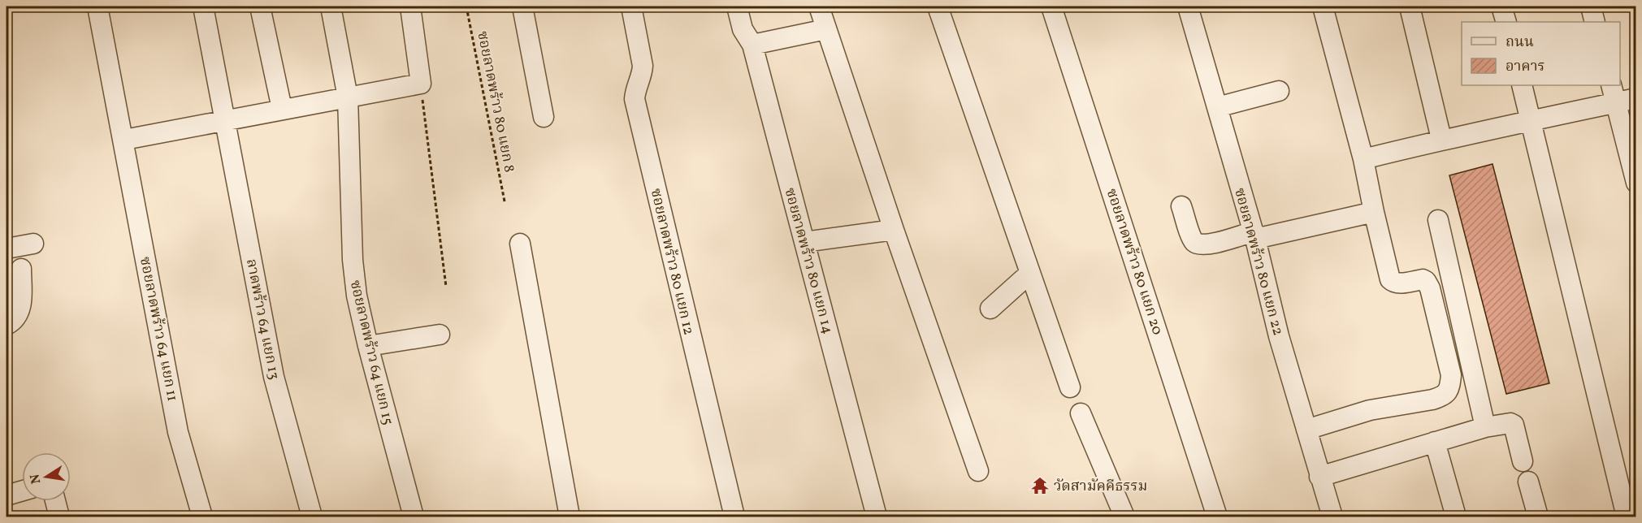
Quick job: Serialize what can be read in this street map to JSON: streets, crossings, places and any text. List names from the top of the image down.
{
  "streets": {
    "street": [
      "ซอยลาดพร้าว 80 แยก 14",
      "ซอยลาดพร้าว 80 แยก 12",
      "ซอยลาดพร้าว 80 แยก 20",
      "ซอยลาดพร้าว 80 แยก 22",
      "ลาดพร้าว 64 แยก 13",
      "ซอยลาดพร้าว 64 แยก 11",
      "ซอยลาดพร้าว 64 แยก 15"
    ],
    "path": ["ซอยลาดพร้าว 80 แยก 8"]
  },
  "places": {
    "temple": ["วัดสามัคคีธรรม"]
  },
  "legend": ["ถนน", "อาคาร"],
  "north": "left"
}
